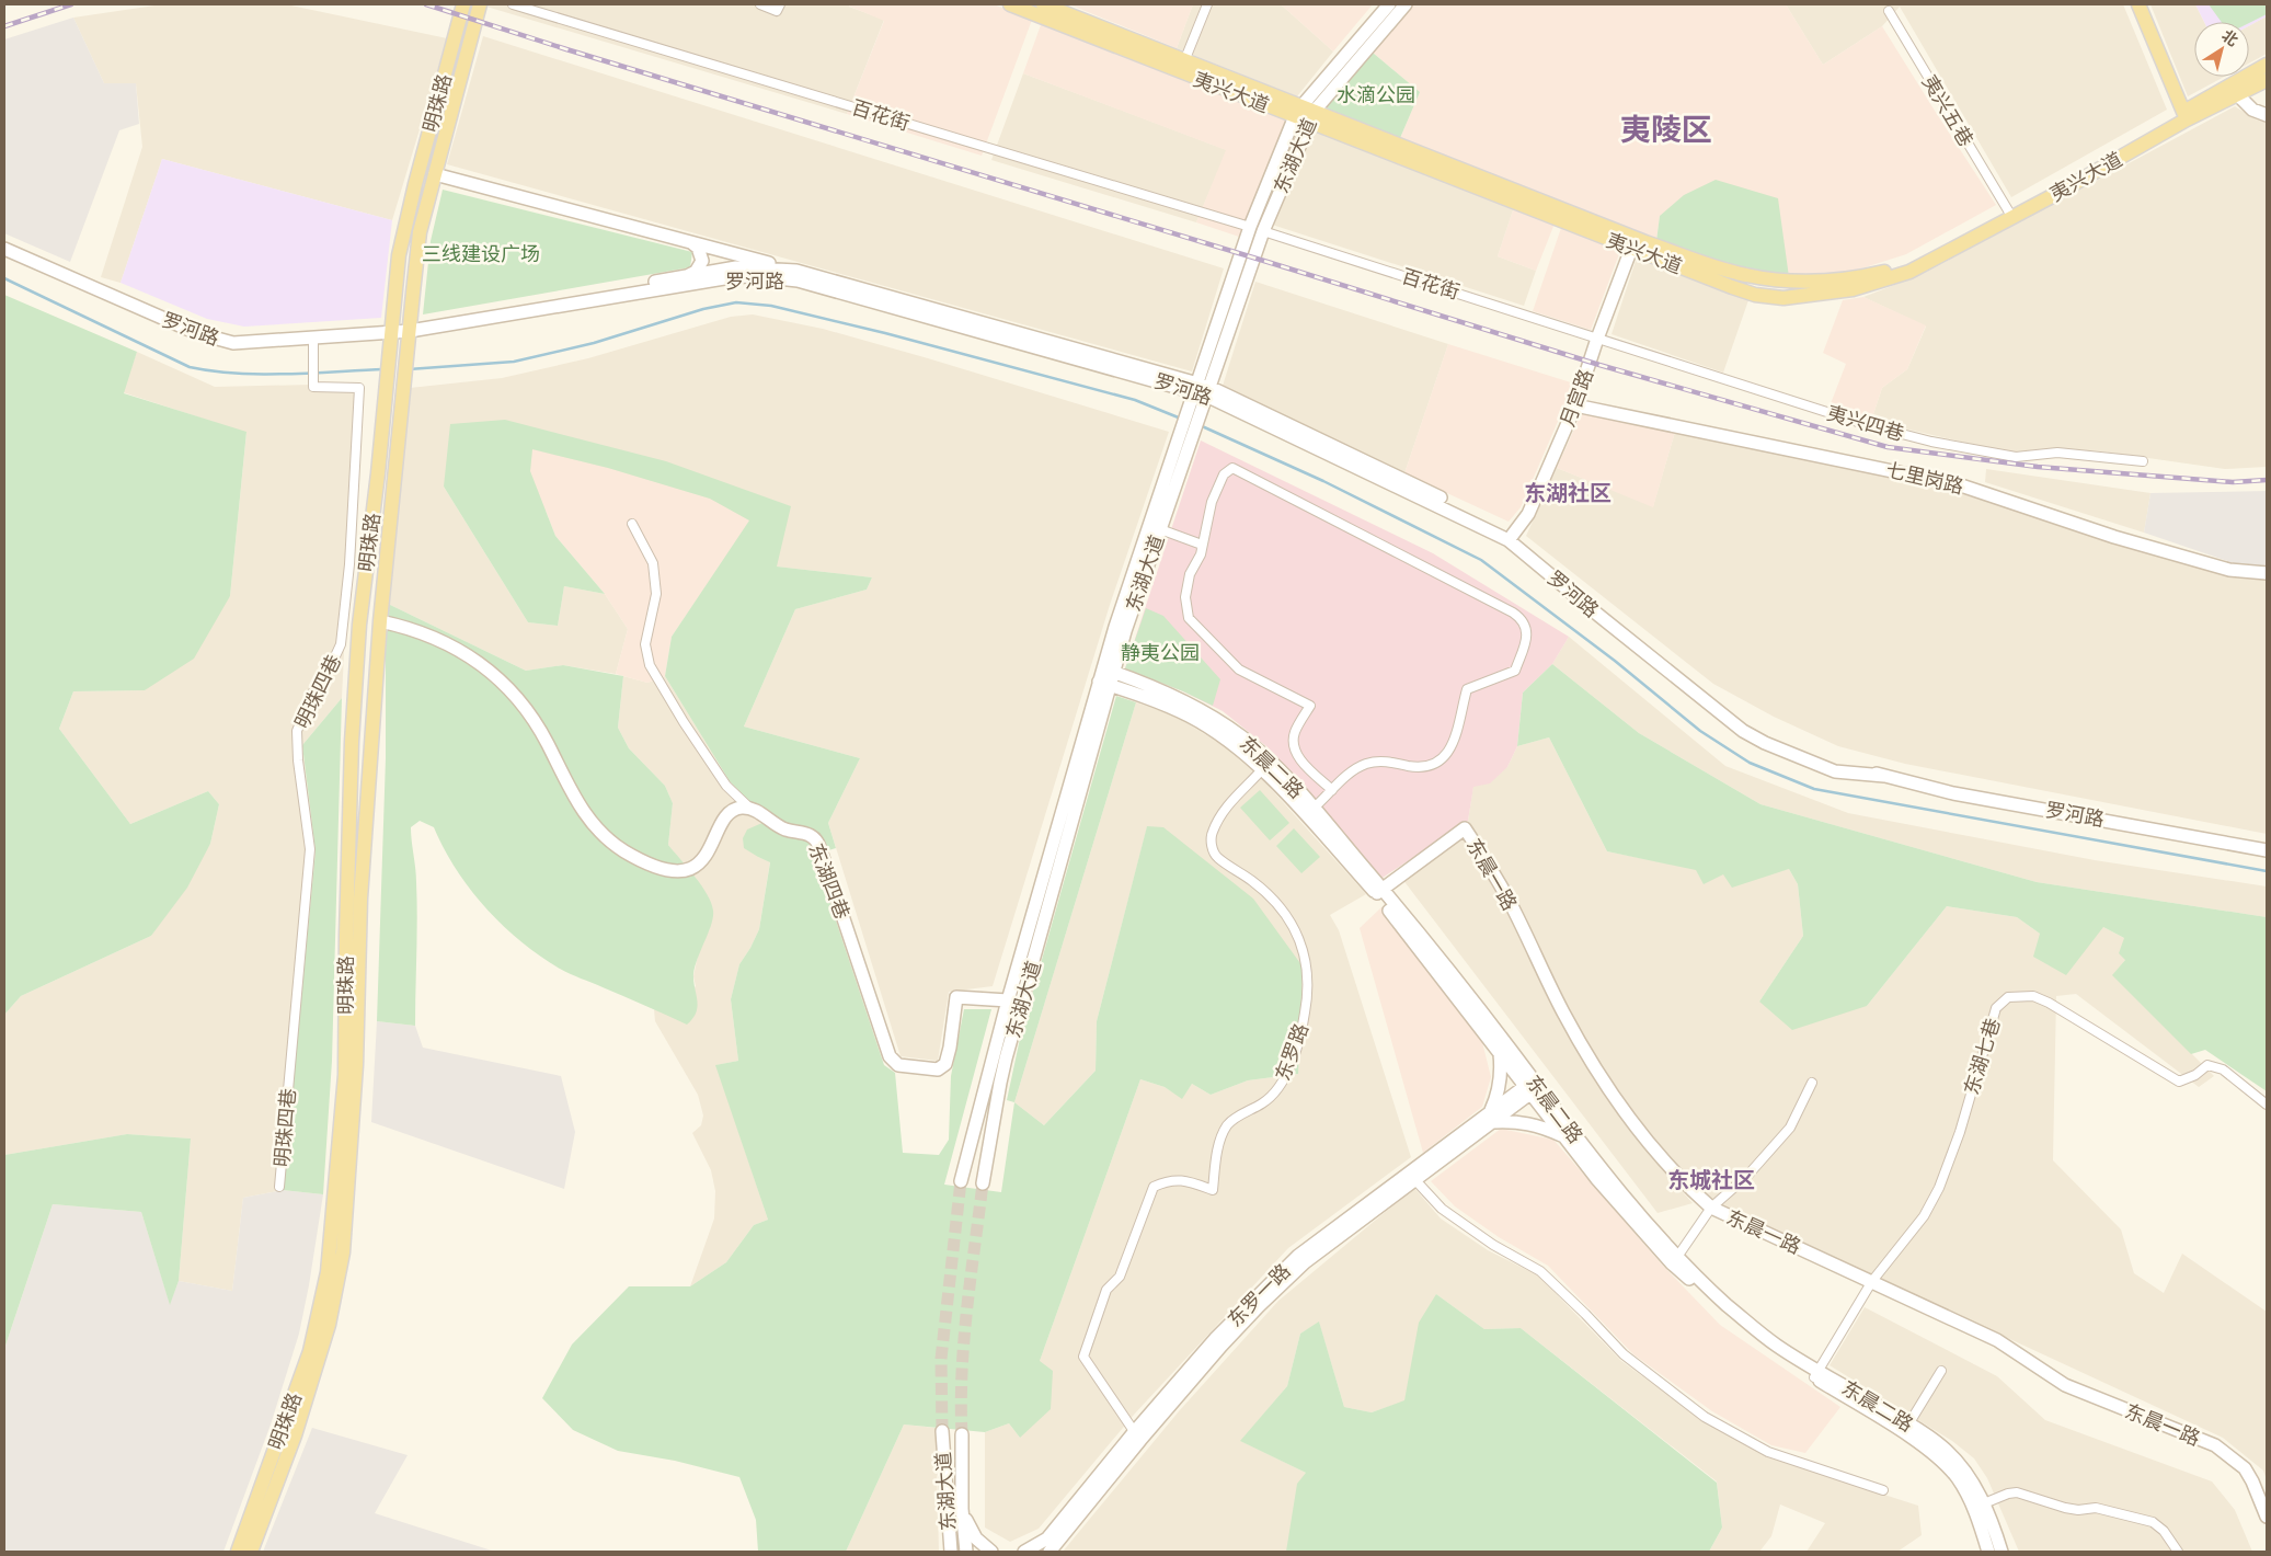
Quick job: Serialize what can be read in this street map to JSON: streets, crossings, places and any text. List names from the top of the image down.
{
  "streets": {
    "main road": [
      "夷兴大道",
      "明珠路",
      "东湖大道",
      "罗河路",
      "月宫路",
      "七里岗路",
      "东晨二路",
      "东晨一路",
      "东湖四巷",
      "东罗一路"
    ],
    "street": [
      "夷兴五巷",
      "百花街",
      "夷兴四巷",
      "明珠四巷",
      "东罗路",
      "东湖七巷"
    ]
  },
  "crossings": [
    ["夷兴大道", "夷兴五巷"],
    ["夷兴大道", "东湖大道"],
    ["夷兴大道", "月宫路"],
    ["明珠路", "罗河路"],
    ["百花街", "东湖大道"],
    ["百花街", "月宫路"],
    ["百花街", "夷兴四巷"],
    ["东湖大道", "罗河路"],
    ["东湖大道", "东晨二路"],
    ["东湖大道", "东湖四巷"],
    ["罗河路", "月宫路"],
    ["罗河路", "明珠四巷"],
    ["月宫路", "夷兴四巷"],
    ["月宫路", "七里岗路"],
    ["东晨二路", "东晨一路"],
    ["东晨二路", "东罗路"],
    ["东晨二路", "东湖七巷"],
    ["东晨二路", "东罗一路"],
    ["东晨一路", "东湖七巷"],
    ["东罗路", "东罗一路"]
  ],
  "districts": ["夷陵区", "东湖社区", "东城社区"],
  "parks": ["水滴公园", "三线建设广场", "静夷公园"],
  "north": "top right"
}
